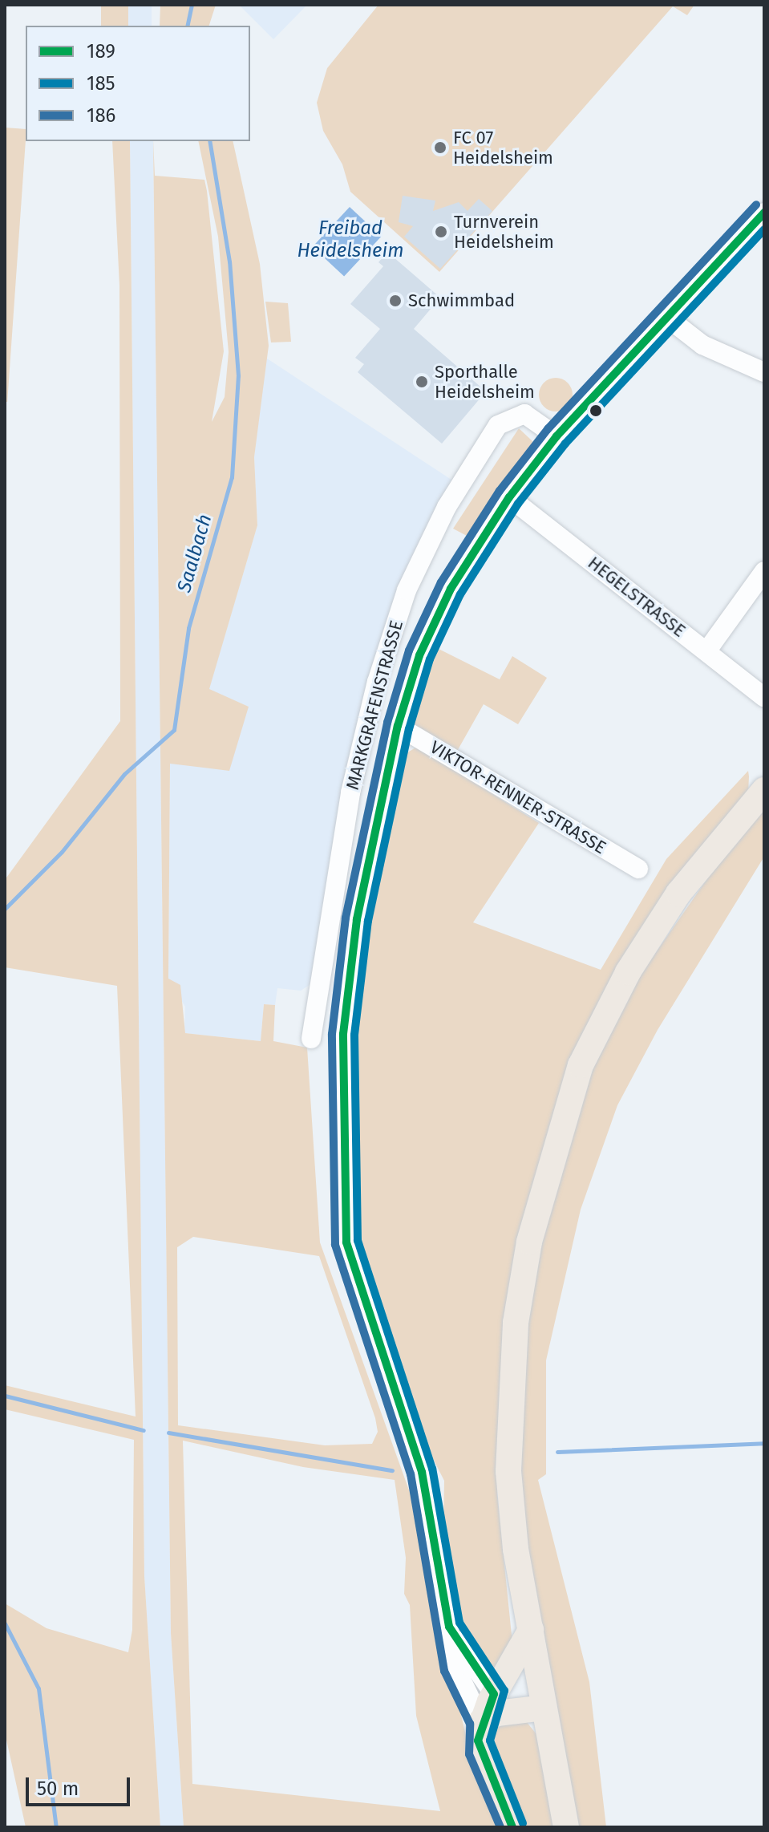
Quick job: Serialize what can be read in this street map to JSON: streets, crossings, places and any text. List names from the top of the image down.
{
  "streets": {
    "street": ["HEGELSTRASSE", "MARKGRAFENSTRASSE", "VIKTOR-RENNER-STRASSE"]
  },
  "crossings": [
    ["HEGELSTRASSE", "MARKGRAFENSTRASSE"],
    ["MARKGRAFENSTRASSE", "VIKTOR-RENNER-STRASSE"]
  ],
  "water": ["Freibad Heidelsheim", "Saalbach"],
  "places": [
    "FC 07 Heidelsheim",
    "Turnverein Heidelsheim",
    "Schwimmbad",
    "Sporthalle Heidelsheim"
  ],
  "lines": ["transit line 186", "transit line 189", "transit line 185"],
  "legend": ["189", "185", "186"],
  "scale_bar": "50 m"
}
